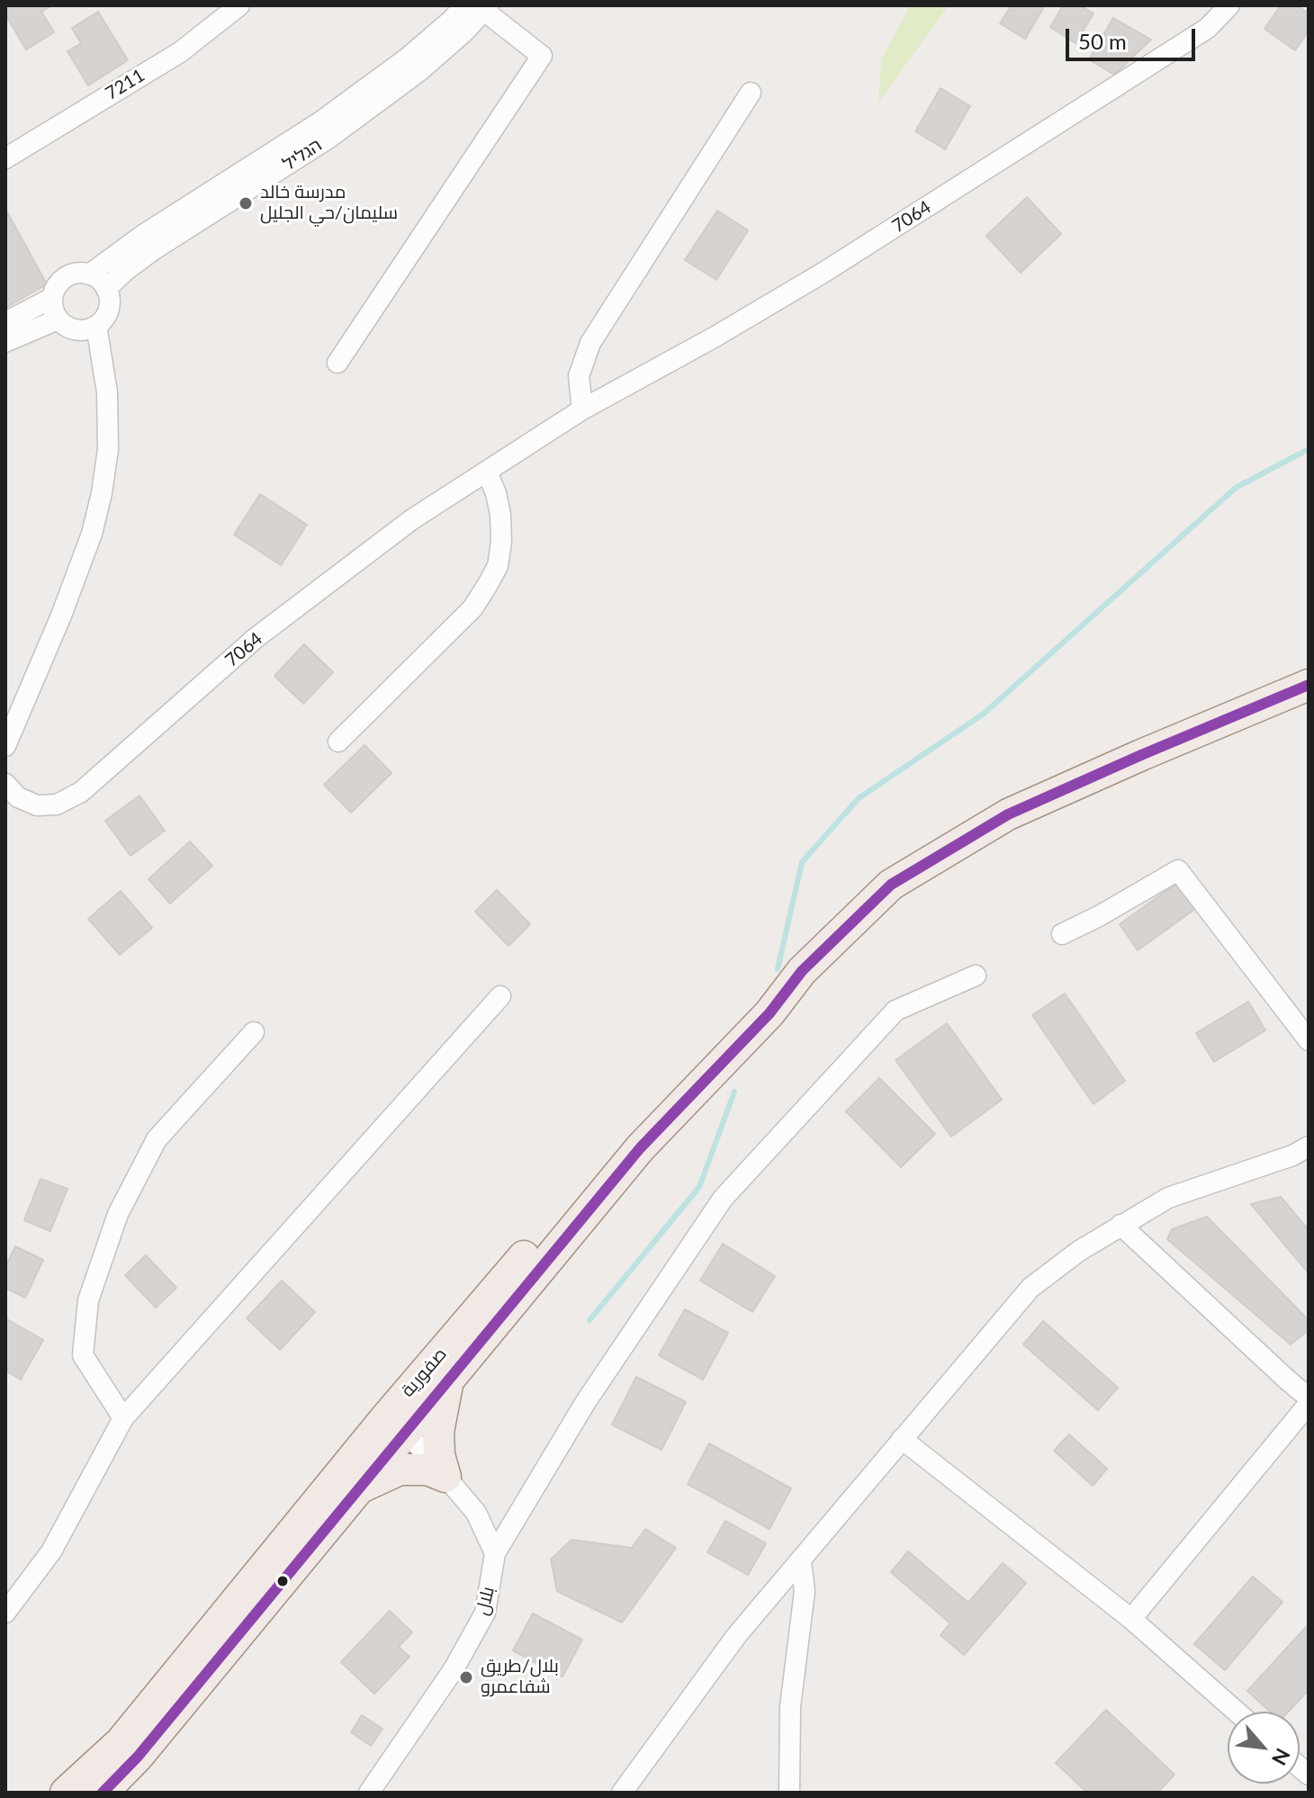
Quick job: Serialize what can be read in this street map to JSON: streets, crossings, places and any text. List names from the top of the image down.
{
  "streets": {
    "main road": ["صفورية"],
    "street": [
      "7211",
      "הגליל",
      "7064",
      "بلال"
    ]
  },
  "places": ["مدرسة خالد سليمان/حي الجليل", "بلال/طريق شفاعمرو"],
  "scale_bar": "50 m",
  "north": "bottom right"
}
